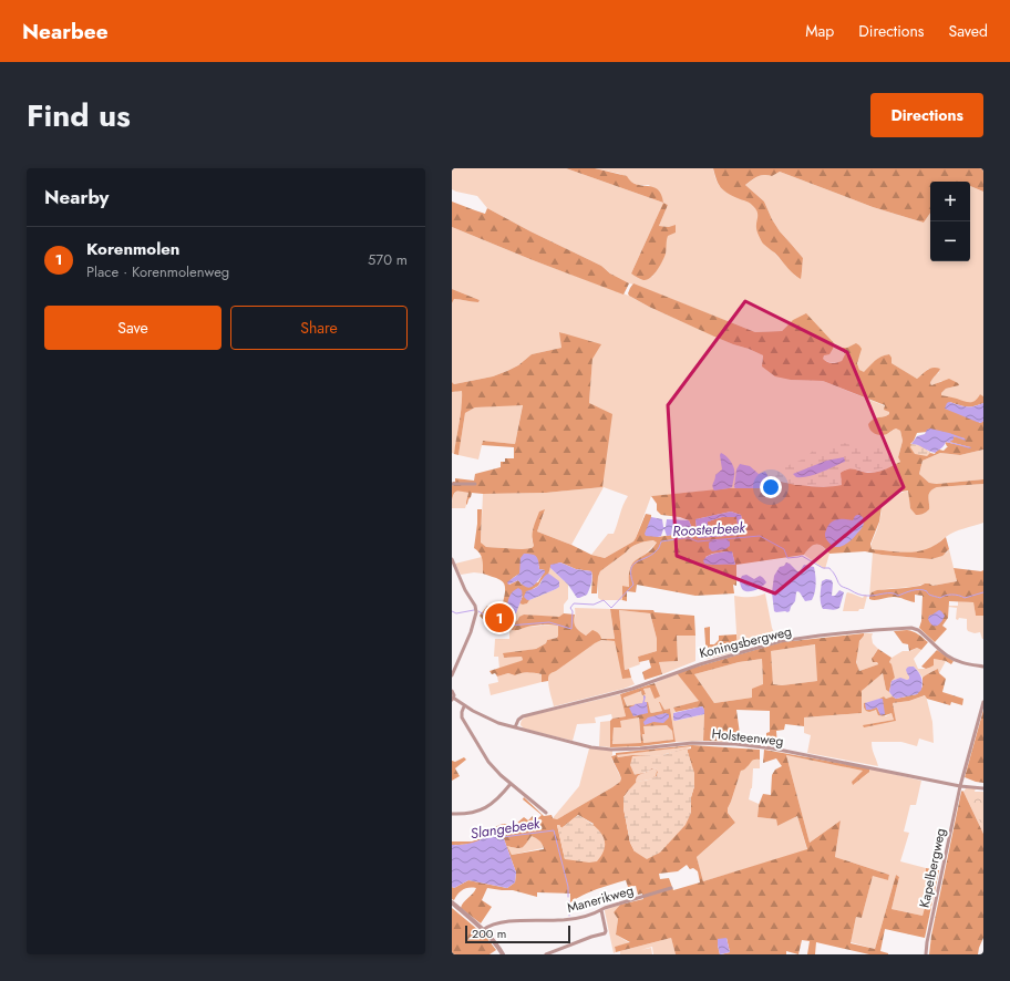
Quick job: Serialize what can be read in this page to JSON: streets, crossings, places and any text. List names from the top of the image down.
{
  "streets": {
    "street": [
      "Koningsbergweg",
      "Holsteenweg",
      "Kapelbergweg",
      "Manerikweg"
    ]
  },
  "crossings": [
    ["Koningsbergweg", "Holsteenweg"],
    ["Holsteenweg", "Kapelbergweg"]
  ],
  "water": ["Roosterbeek", "Slangebeek"],
  "scale_bar": "200 m",
  "page": {
    "header": "Nearbee",
    "nav": ["Map", "Directions", "Saved"],
    "title": "Find us",
    "buttons": [
      "Directions",
      ["Save", "Share"]
    ],
    "heading": "Nearby",
    "map_buttons": ["+", "−"],
    "list": [
      {
        "mark": "1",
        "name": "Korenmolen",
        "note": "Place · Korenmolenweg",
        "value": "570 m"
      }
    ],
    "pins": "1",
    "scale": "200 m"
  }
}
